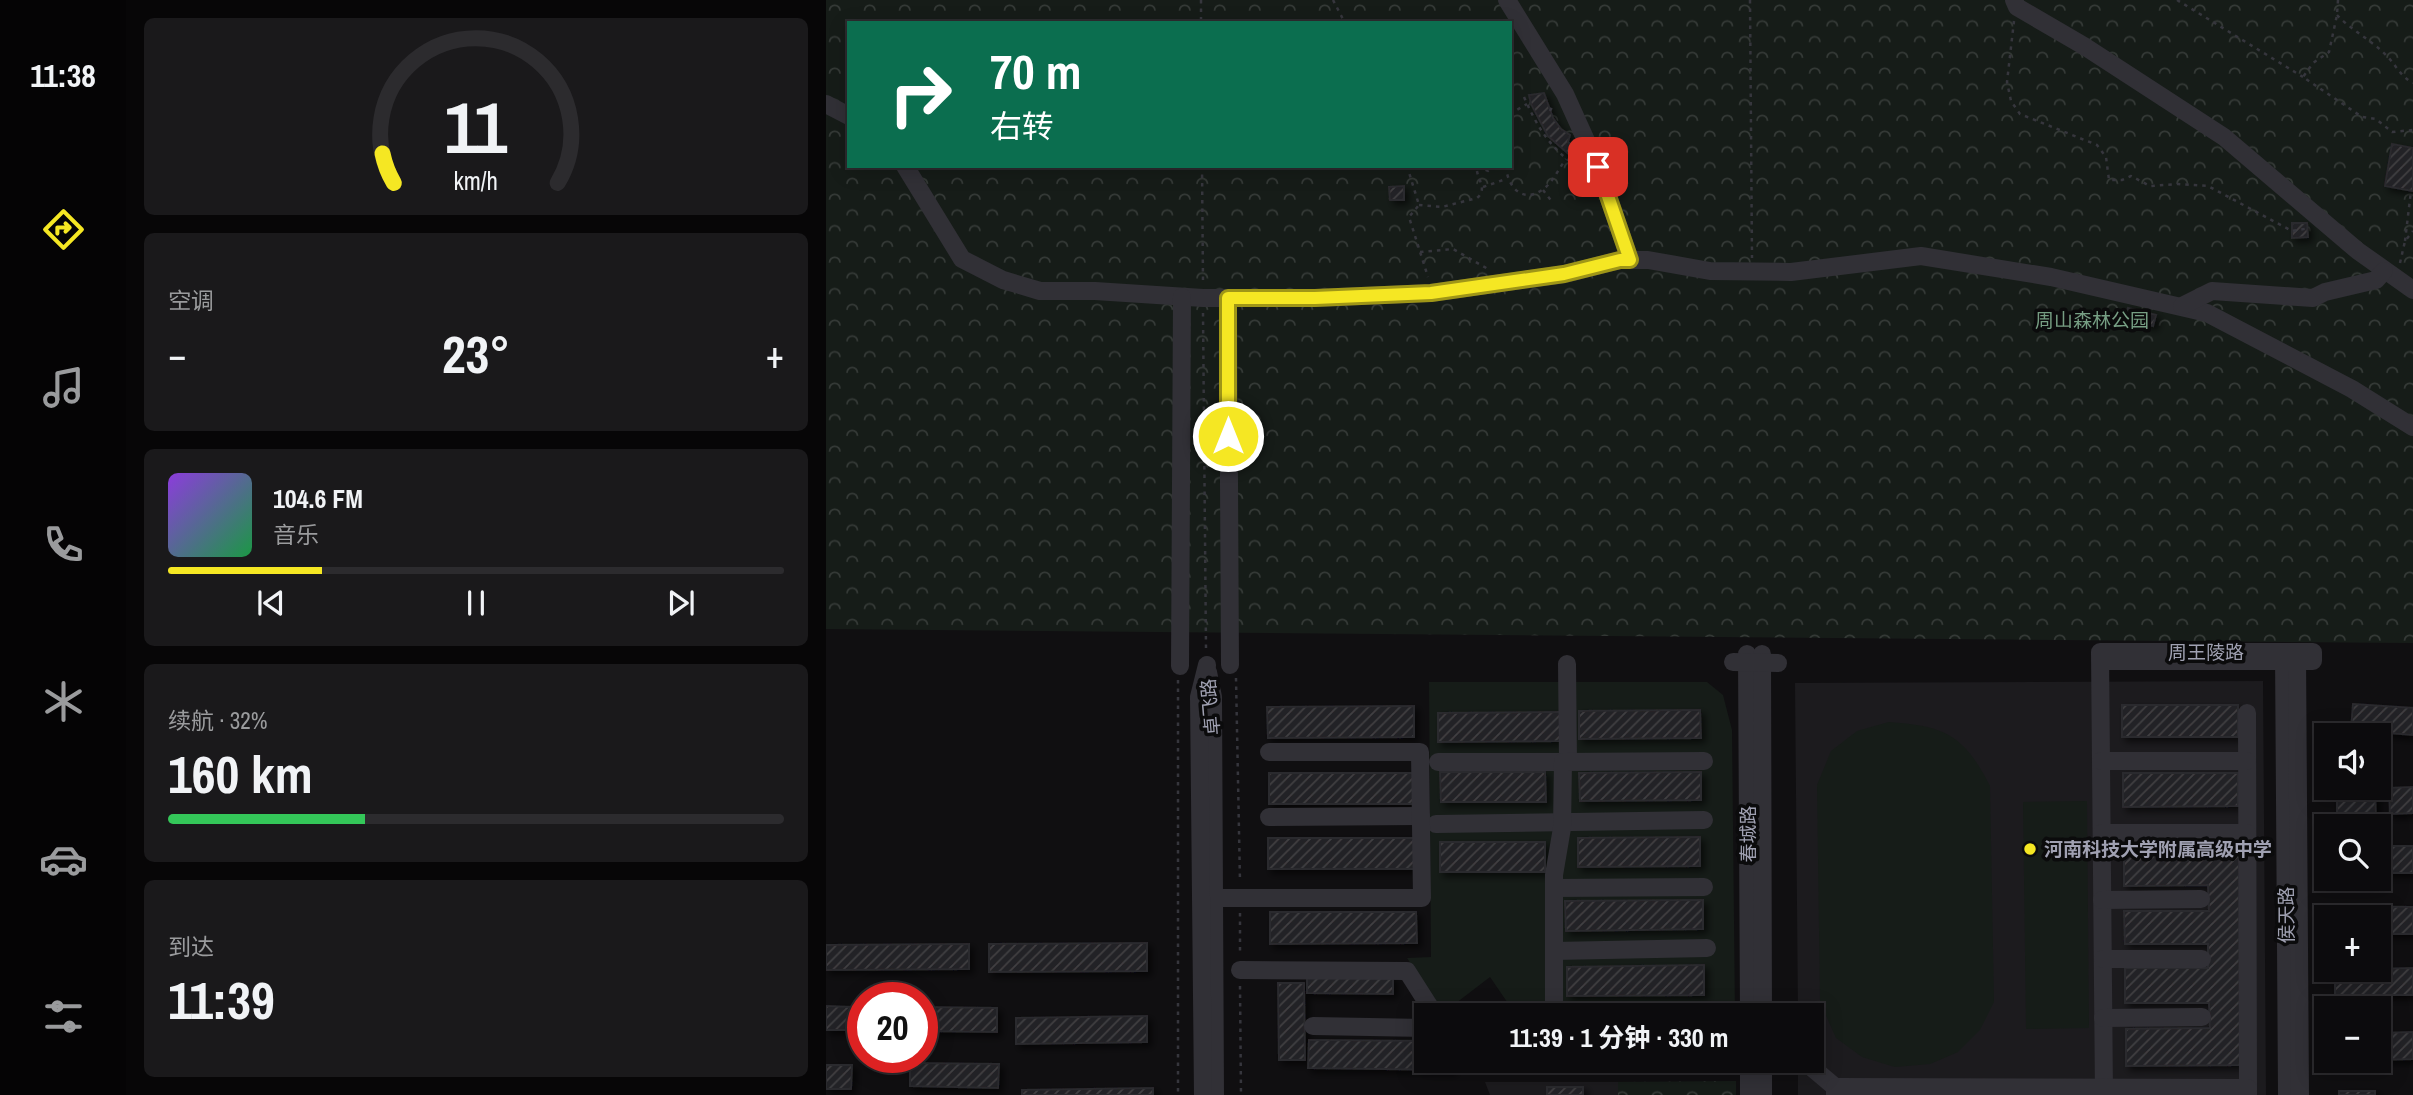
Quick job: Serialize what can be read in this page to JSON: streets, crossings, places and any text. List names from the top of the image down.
{
  "streets": {
    "street": [
      "周王陵路",
      "卓飞路",
      "春城路",
      "侯天路"
    ]
  },
  "crossings": [
    ["周王陵路", "侯天路"]
  ],
  "parks": ["周山森林公园"],
  "places": ["河南科技大学附属高级中学"],
  "page": {
    "tabs": "11:38",
    "turn": ["70 m", "右转"],
    "tile": [
      "空调",
      ["续航 · 32%", "160 km"],
      ["到达", "11:39"]
    ],
    "heat": ["−", "23°", "+"],
    "song": ["104.6 FM", "音乐"],
    "map_buttons": ["+", "−"],
    "limit": "20",
    "trip": "11:39 · 1 分钟 · 330 m",
    "gauge": ["11", "km/h"]
  }
}
